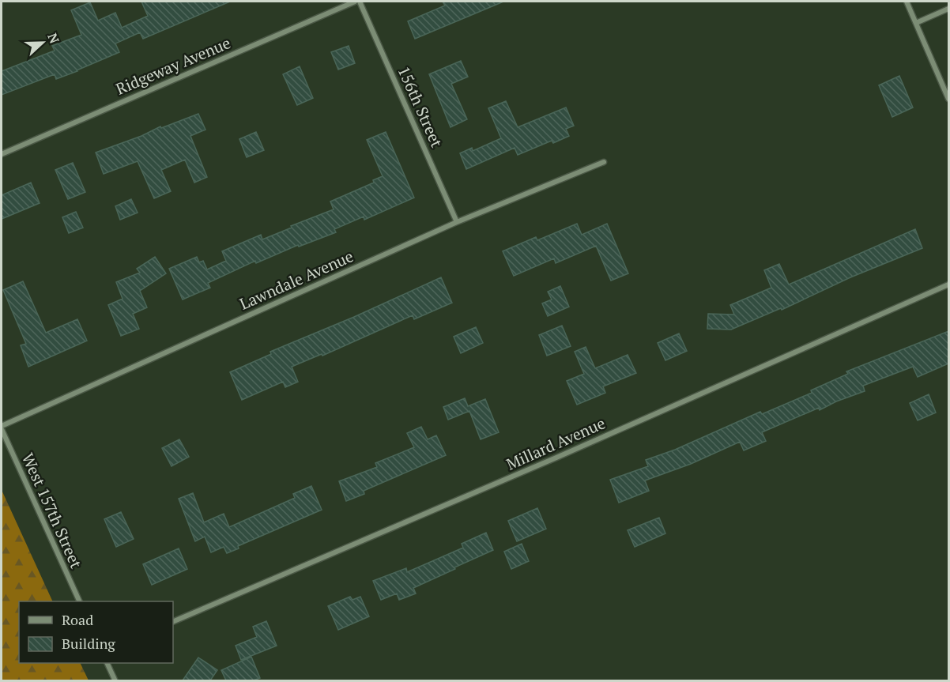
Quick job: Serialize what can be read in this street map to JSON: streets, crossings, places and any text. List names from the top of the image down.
{
  "streets": {
    "street": [
      "Ridgeway Avenue",
      "156th Street",
      "Lawndale Avenue",
      "Millard Avenue",
      "West 157th Street"
    ]
  },
  "crossings": [
    ["156th Street", "Lawndale Avenue"],
    ["Lawndale Avenue", "West 157th Street"]
  ],
  "legend": ["Road", "Building"],
  "north": "right"
}
